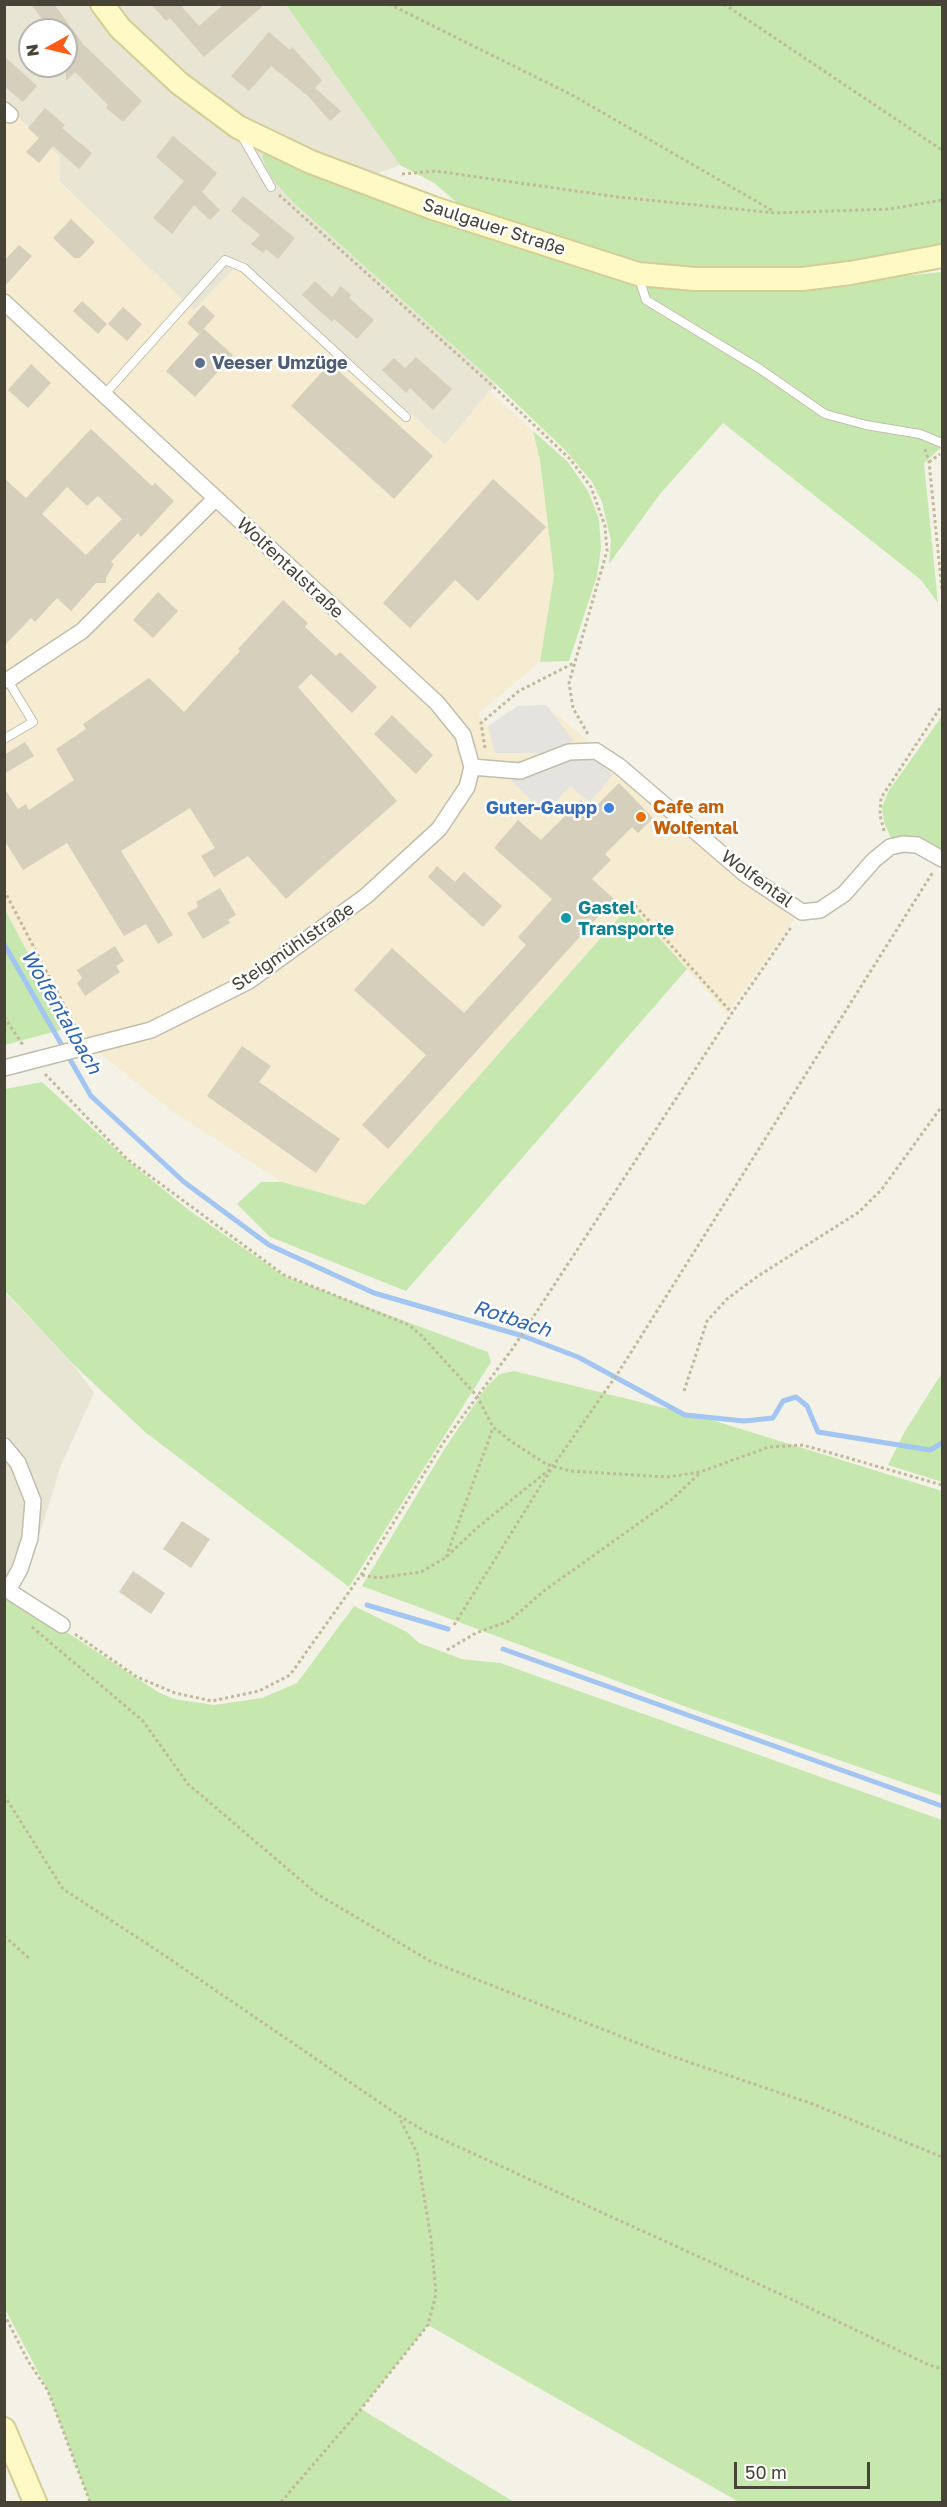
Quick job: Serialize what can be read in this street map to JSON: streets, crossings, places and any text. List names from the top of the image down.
{
  "streets": {
    "main road": ["Saulgauer Straße"],
    "street": ["Wolfentalstraße", "Wolfental", "Steigmühlstraße"]
  },
  "crossings": [
    ["Wolfentalstraße", "Steigmühlstraße"]
  ],
  "water": ["Wolfentalbach", "Rotbach"],
  "places": [
    "Veeser Umzüge",
    "Guter-Gaupp",
    "Cafe am Wolfental",
    "Gastel Transporte"
  ],
  "scale_bar": "50 m",
  "north": "left"
}
